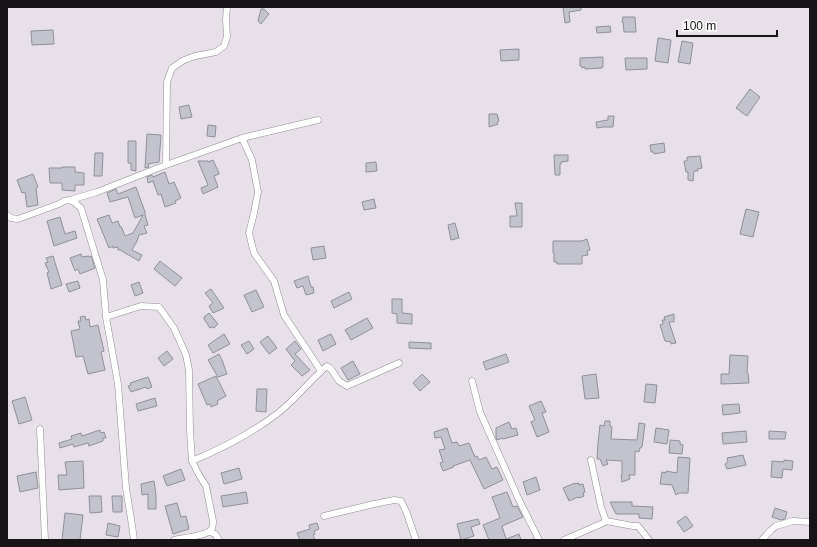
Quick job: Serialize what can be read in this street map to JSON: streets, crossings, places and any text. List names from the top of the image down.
{
  "scale_bar": "100 m"
}
